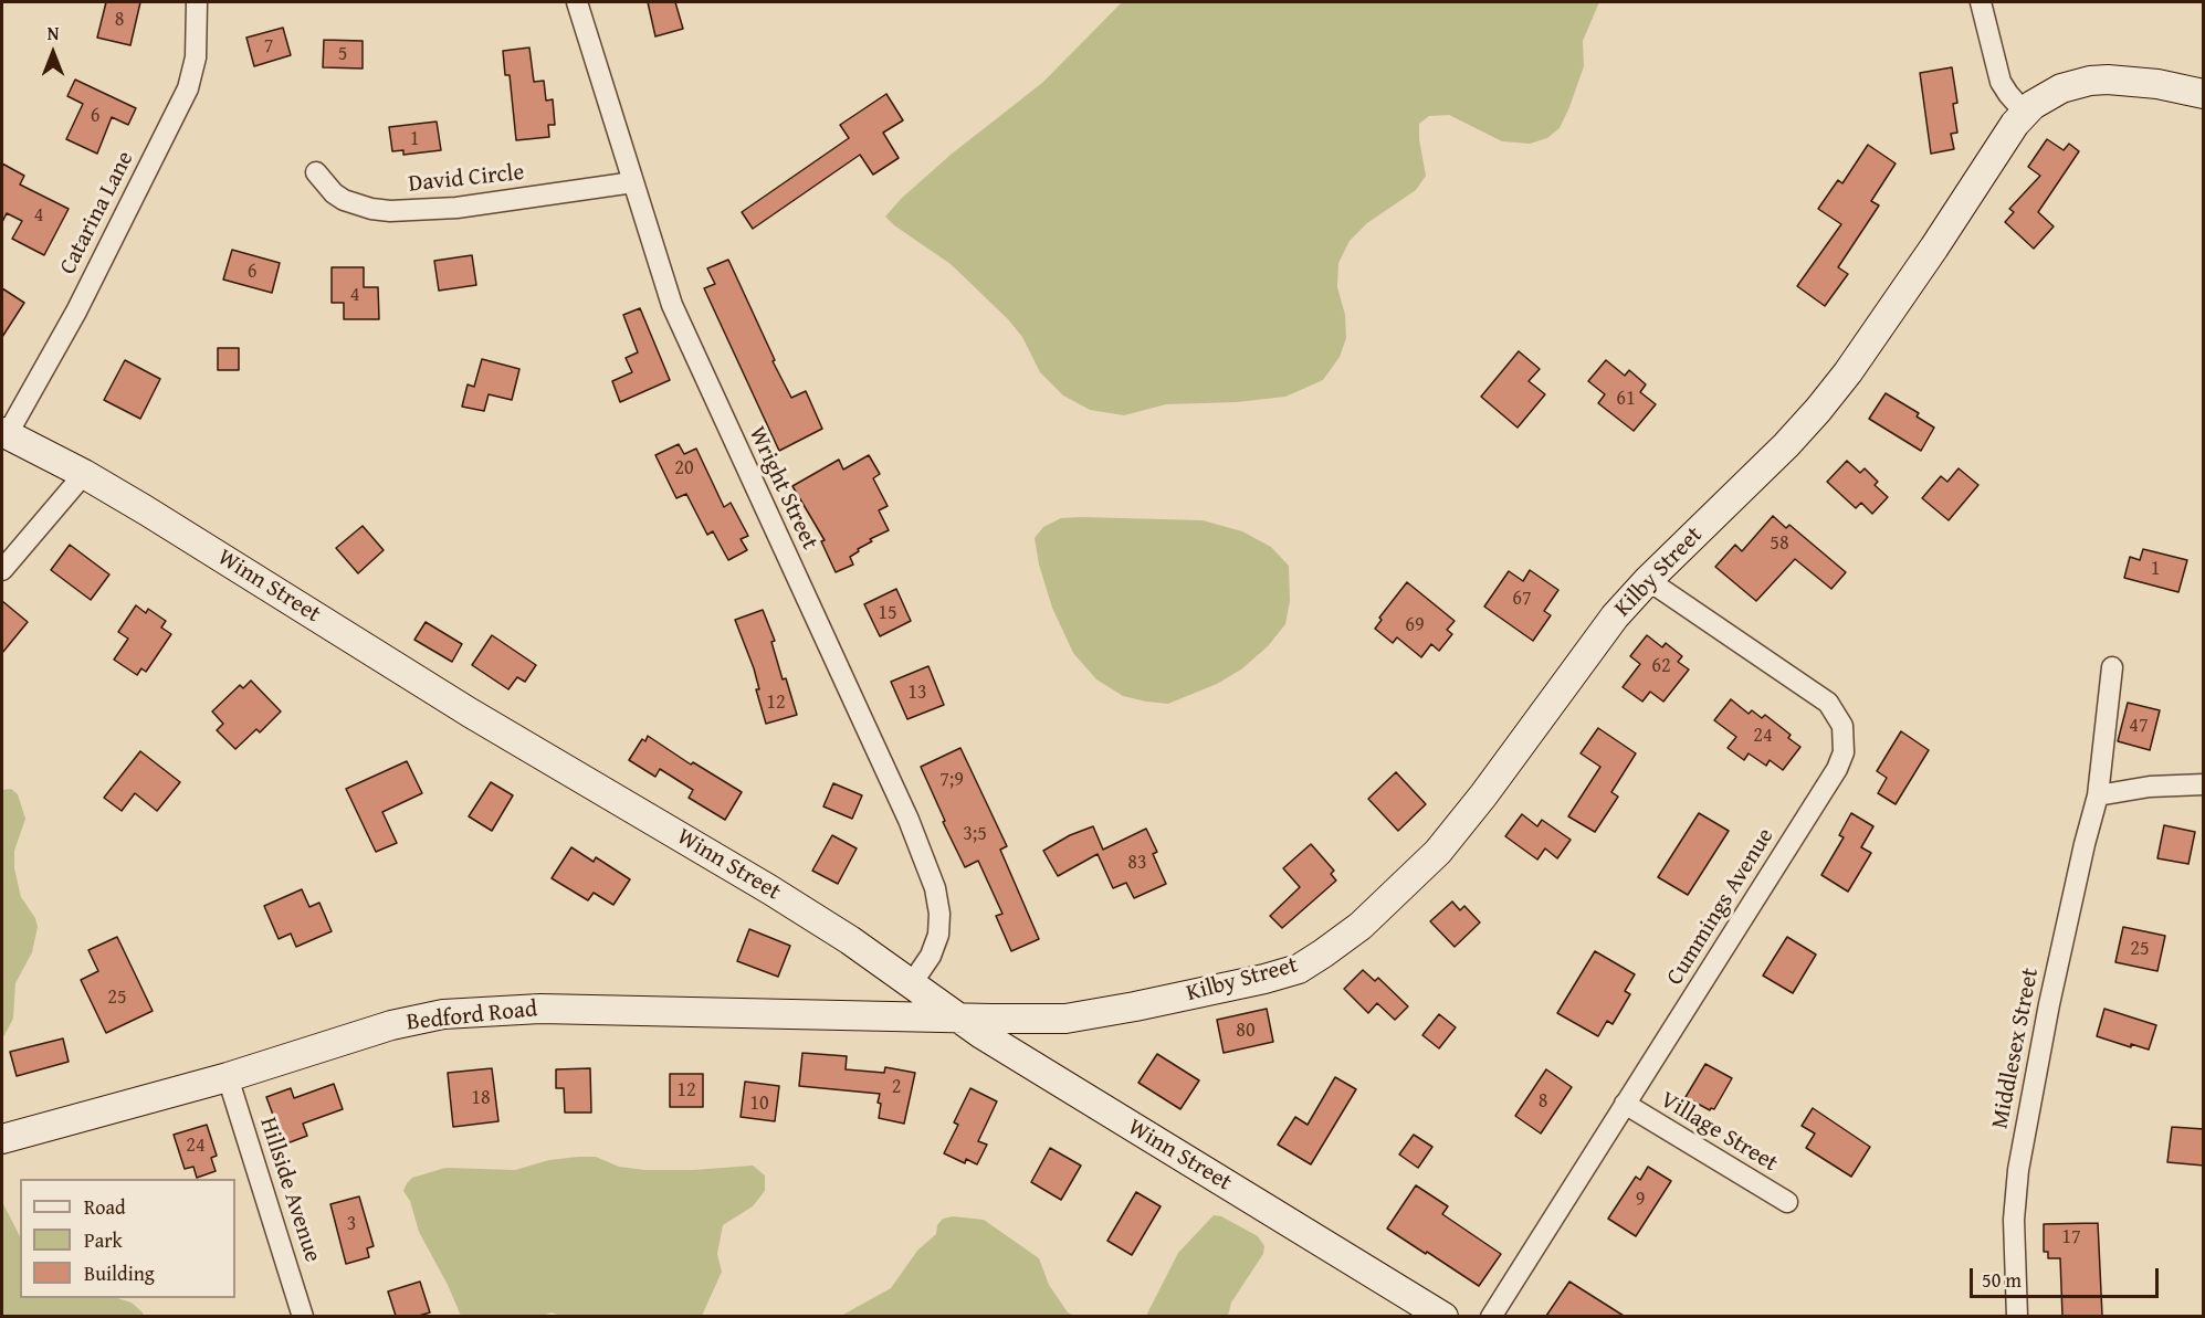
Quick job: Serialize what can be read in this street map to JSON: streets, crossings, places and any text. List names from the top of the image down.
{
  "streets": {
    "street": [
      "David Circle",
      "Catarina Lane",
      "Wright Street",
      "Kilby Street",
      "Winn Street",
      "Cummings Avenue",
      "Bedford Road",
      "Middlesex Street",
      "Village Street",
      "Hillside Avenue"
    ]
  },
  "crossings": [
    ["David Circle", "Wright Street"],
    ["Catarina Lane", "Winn Street"],
    ["Wright Street", "Winn Street"],
    ["Kilby Street", "Winn Street"],
    ["Kilby Street", "Cummings Avenue"],
    ["Kilby Street", "Bedford Road"],
    ["Winn Street", "Bedford Road"],
    ["Cummings Avenue", "Village Street"],
    ["Bedford Road", "Hillside Avenue"]
  ],
  "house_numbers": [
    "8",
    "7",
    "5",
    "6",
    "1",
    "4",
    "6",
    "4",
    "61",
    "20",
    "58",
    "1",
    "67",
    "15",
    "69",
    "62",
    "13",
    "12",
    "47",
    "24",
    "7;9",
    "3;5",
    "83",
    "25",
    "25",
    "80",
    "2",
    "12",
    "18",
    "8",
    "10",
    "24",
    "9",
    "3",
    "17"
  ],
  "legend": ["Road", "Park", "Building"],
  "scale_bar": "50 m",
  "north": "top"
}
